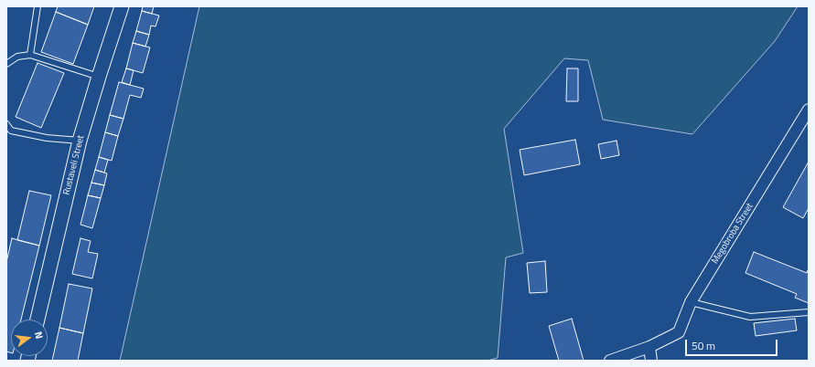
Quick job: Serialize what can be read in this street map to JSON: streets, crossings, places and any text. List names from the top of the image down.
{
  "streets": {
    "street": ["Rustaveli Street", "Megobroba Street"]
  },
  "scale_bar": "50 m",
  "north": "right"
}
